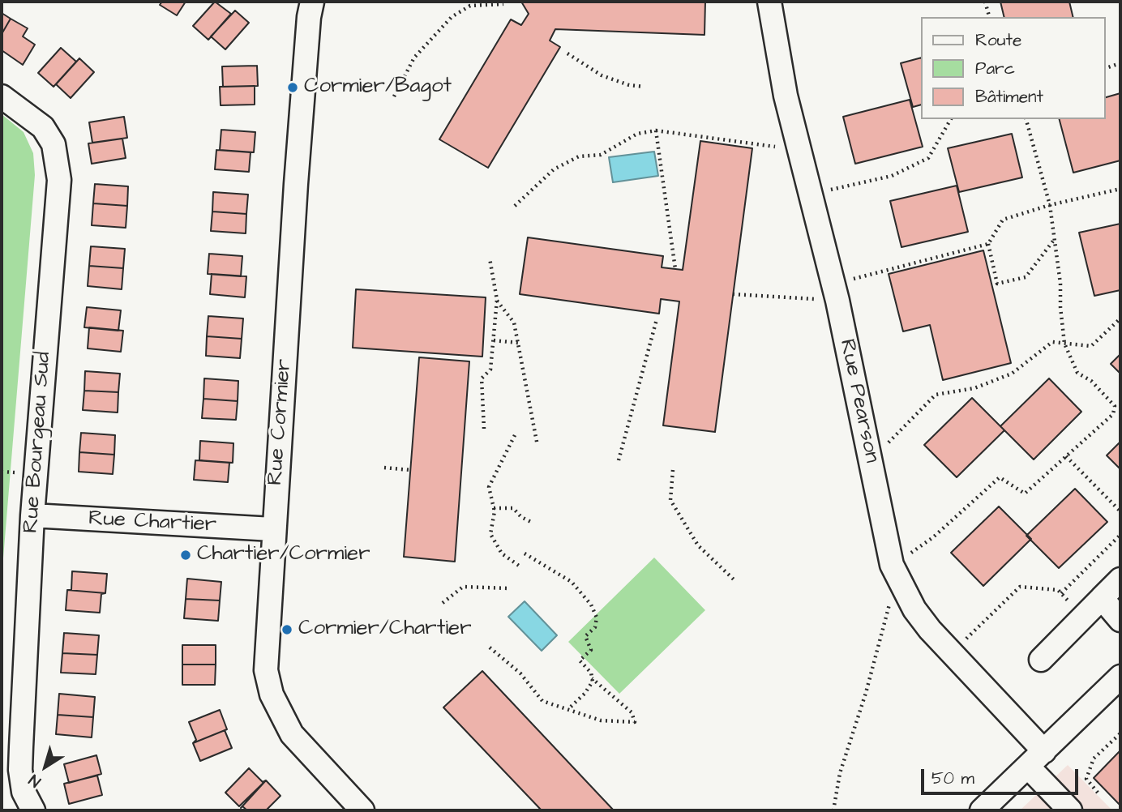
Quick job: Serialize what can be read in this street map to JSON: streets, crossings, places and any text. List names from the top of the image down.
{
  "streets": {
    "street": [
      "Rue Pearson",
      "Rue Cormier",
      "Rue Bourgeau Sud",
      "Rue Chartier"
    ]
  },
  "crossings": [
    ["Rue Cormier", "Rue Chartier"],
    ["Rue Bourgeau Sud", "Rue Chartier"]
  ],
  "places": ["Cormier/Bagot", "Chartier/Cormier", "Cormier/Chartier"],
  "legend": ["Route", "Parc", "Bâtiment"],
  "scale_bar": "50 m",
  "north": "bottom left"
}
